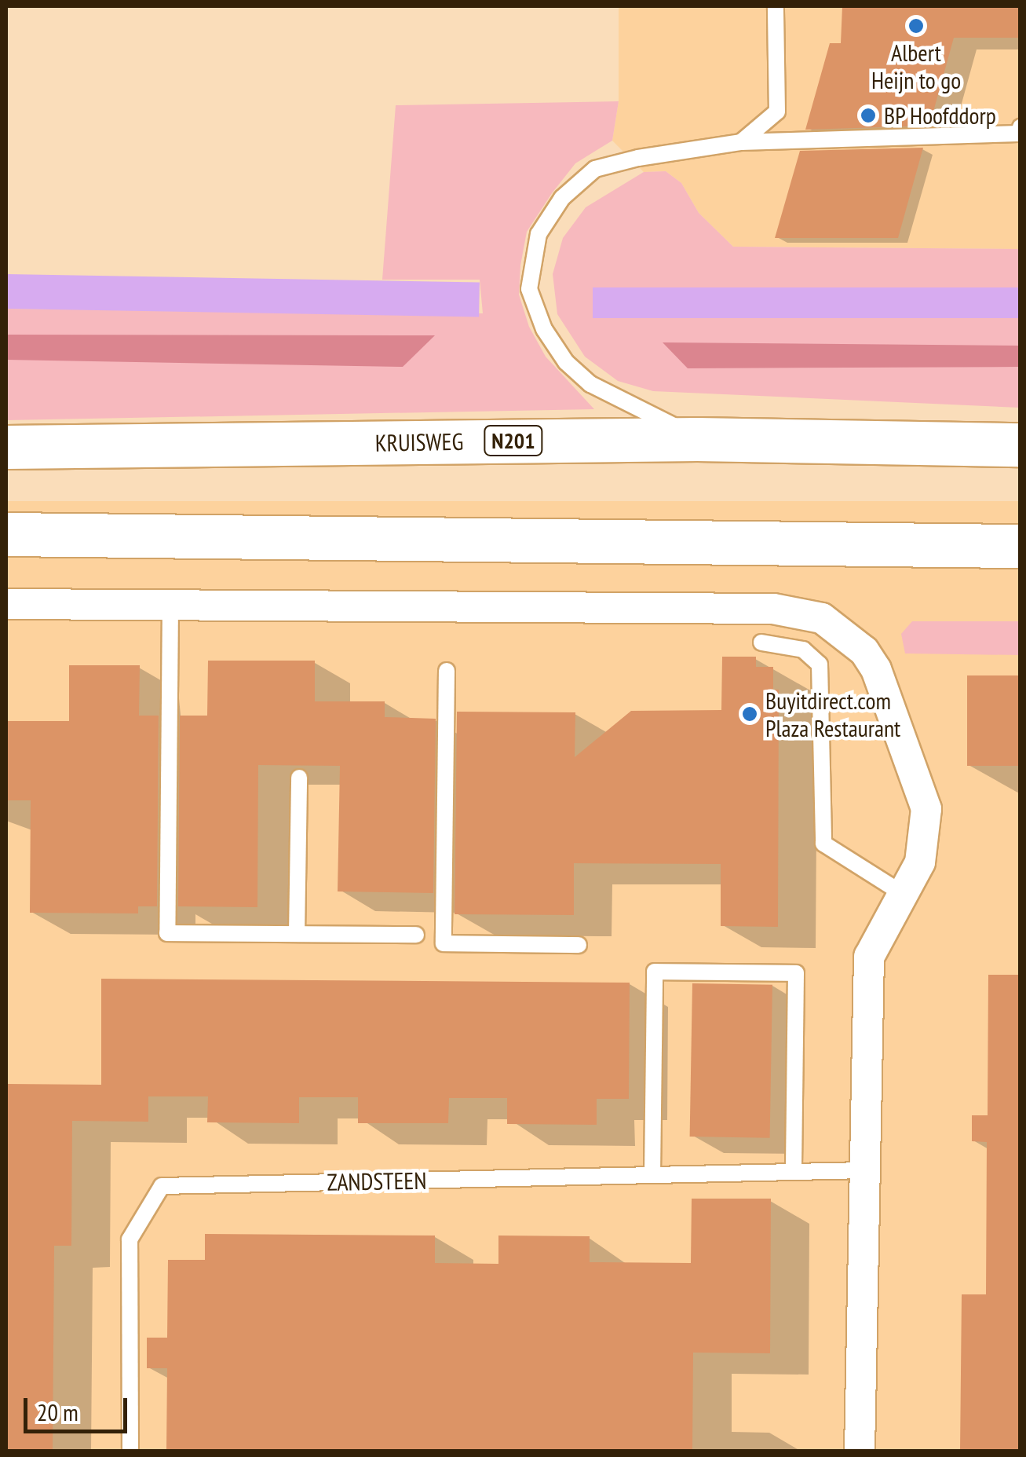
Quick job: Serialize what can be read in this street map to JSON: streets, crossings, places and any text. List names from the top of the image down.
{
  "streets": {
    "highway": ["N201", "KRUISWEG"],
    "lane": ["ZANDSTEEN"]
  },
  "places": ["Albert Heijn to go", "BP Hoofddorp", "Buyitdirect.com Plaza Restaurant"],
  "scale_bar": "20 m"
}
